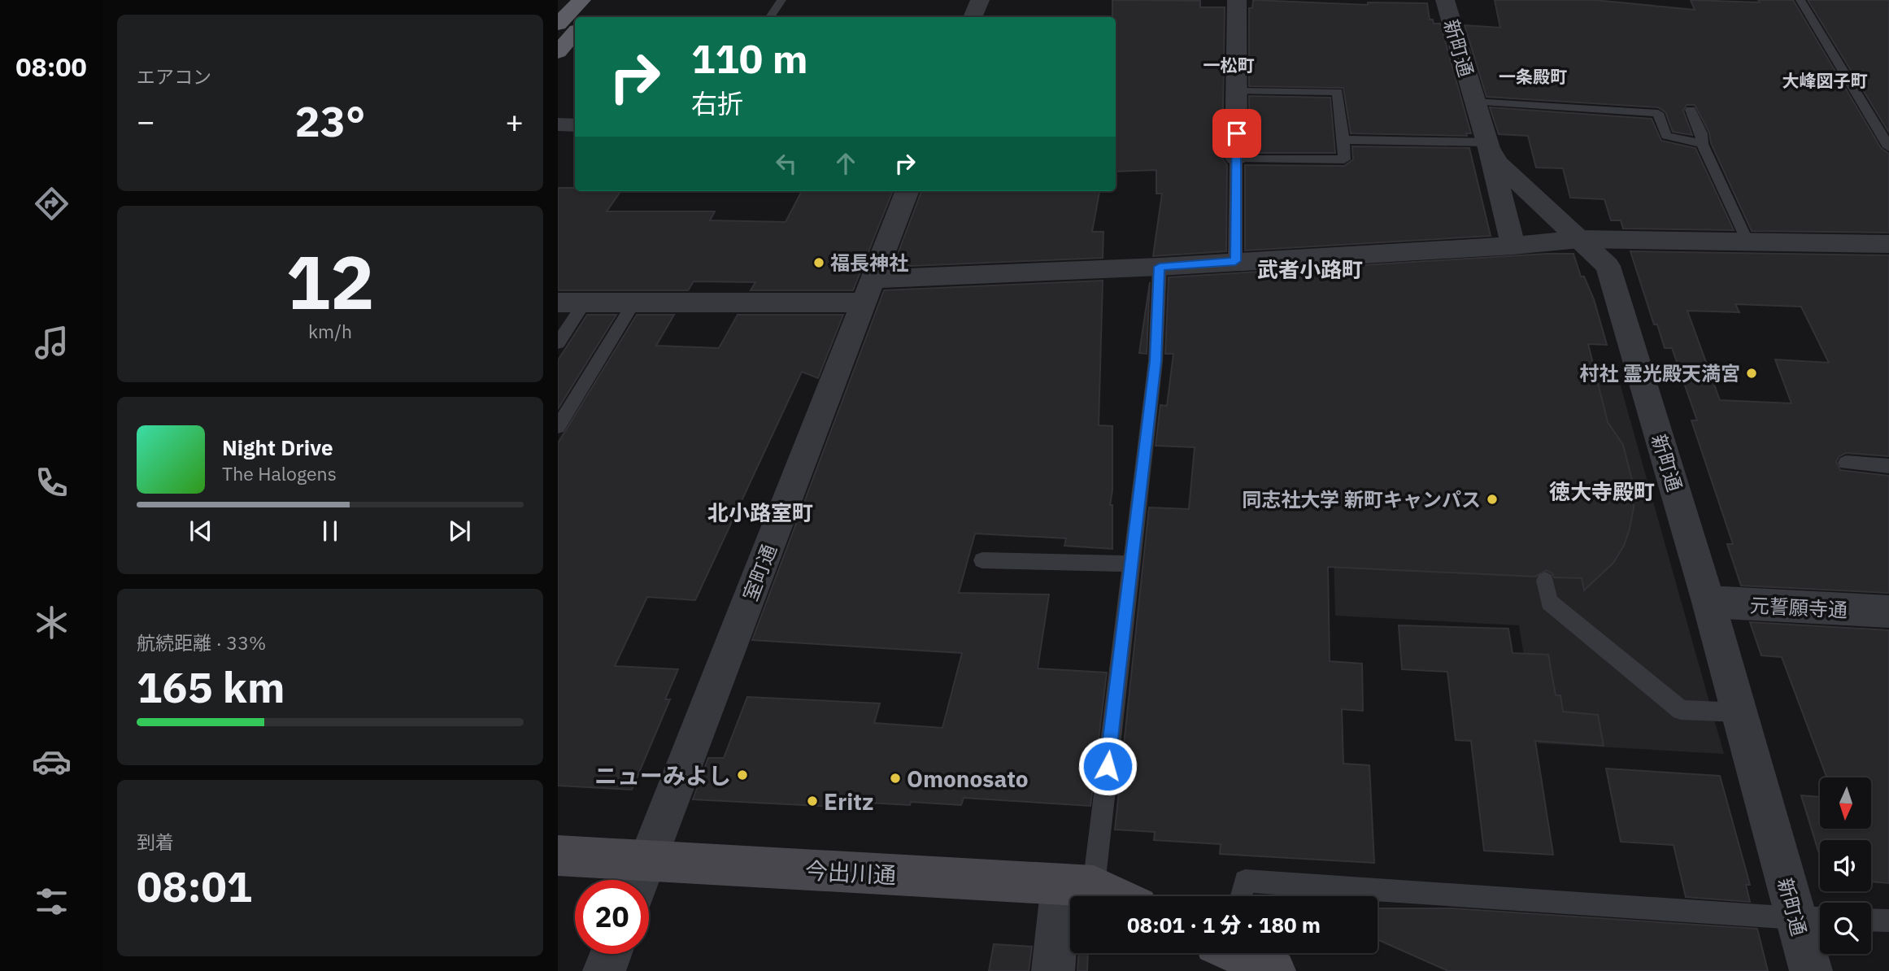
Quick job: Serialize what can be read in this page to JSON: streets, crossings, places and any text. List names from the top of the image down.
{
  "streets": {
    "main road": ["今出川通"],
    "street": ["新町通", "室町通", "元誓願寺通"]
  },
  "crossings": [
    ["新町通", "元誓願寺通"],
    ["室町通", "今出川通"]
  ],
  "districts": [
    "一松町",
    "一条殿町",
    "大峰図子町",
    "武者小路町",
    "徳大寺殿町",
    "北小路室町"
  ],
  "places": [
    "福長神社",
    "村社 霊光殿天満宮",
    "同志社大学 新町キャンパス",
    "ニューみよし",
    "Omonosato",
    "Eritz"
  ],
  "north": "bottom",
  "page": {
    "tabs": "08:00",
    "tile": [
      "エアコン",
      ["12", "km/h"],
      ["航続距離 · 33%", "165 km"],
      ["到着", "08:01"]
    ],
    "turn": ["110 m", "右折"],
    "heat": ["−", "23°", "+"],
    "song": ["Night Drive", "The Halogens"],
    "limit": "20",
    "trip": "08:01 · 1 分 · 180 m"
  }
}
